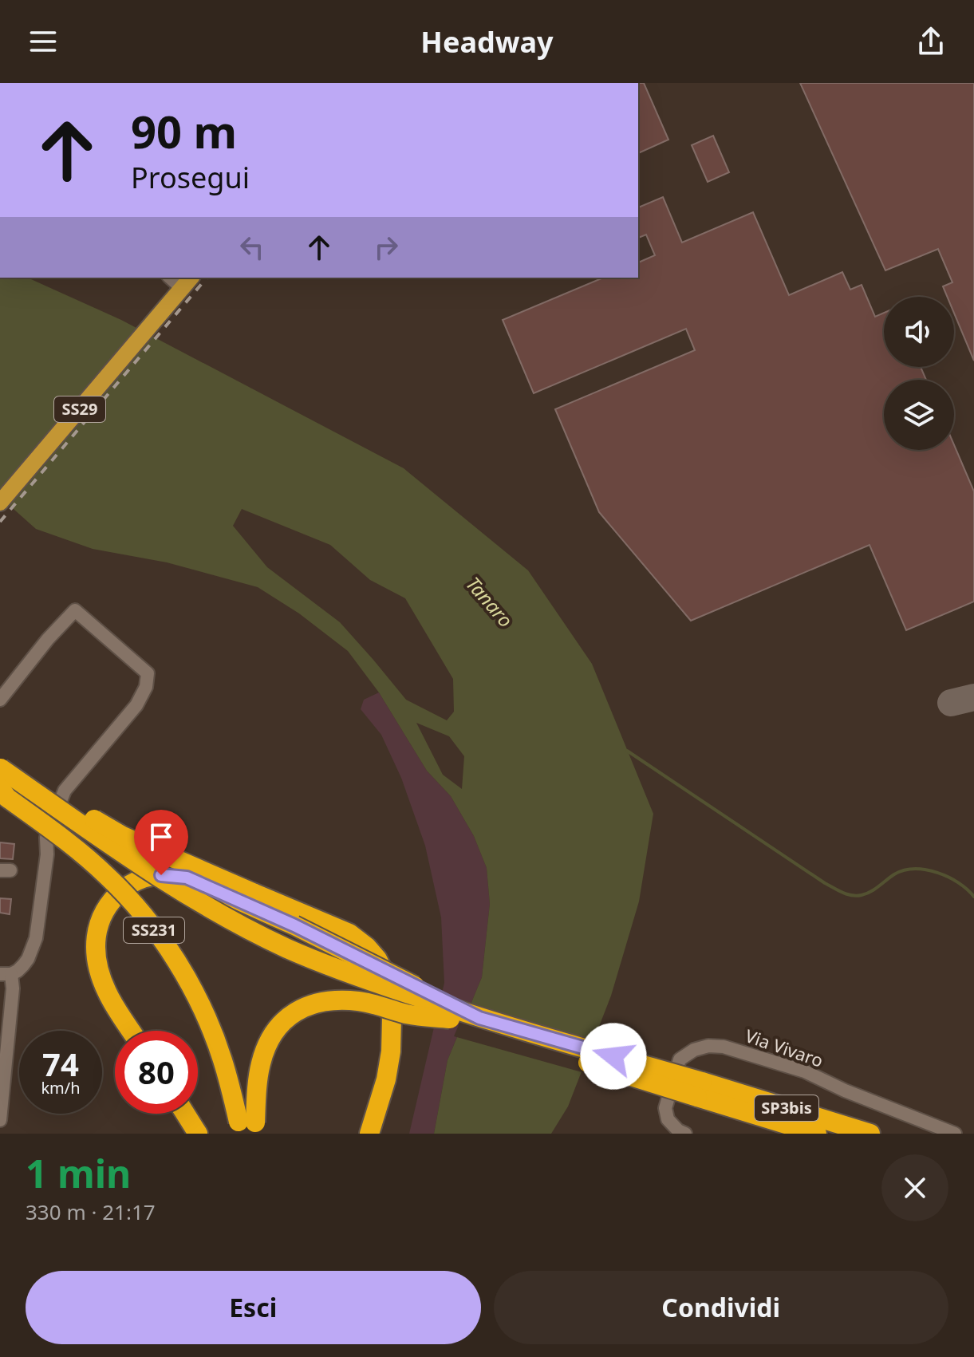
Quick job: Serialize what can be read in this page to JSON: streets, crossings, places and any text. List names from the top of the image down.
{
  "streets": {
    "highway": ["SS231", "SP3bis"],
    "main road": ["SS29"],
    "street": ["Via Vivaro"]
  },
  "crossings": [
    ["SS231", "SP3bis"]
  ],
  "water": ["Tanaro"],
  "page": {
    "header": "Headway",
    "turn": ["90 m", "Prosegui"],
    "speed": "74 km/h",
    "limit": "80",
    "heading": ["1 min", "330 m · 21:17"],
    "buttons": ["Esci", "Condividi"]
  }
}
